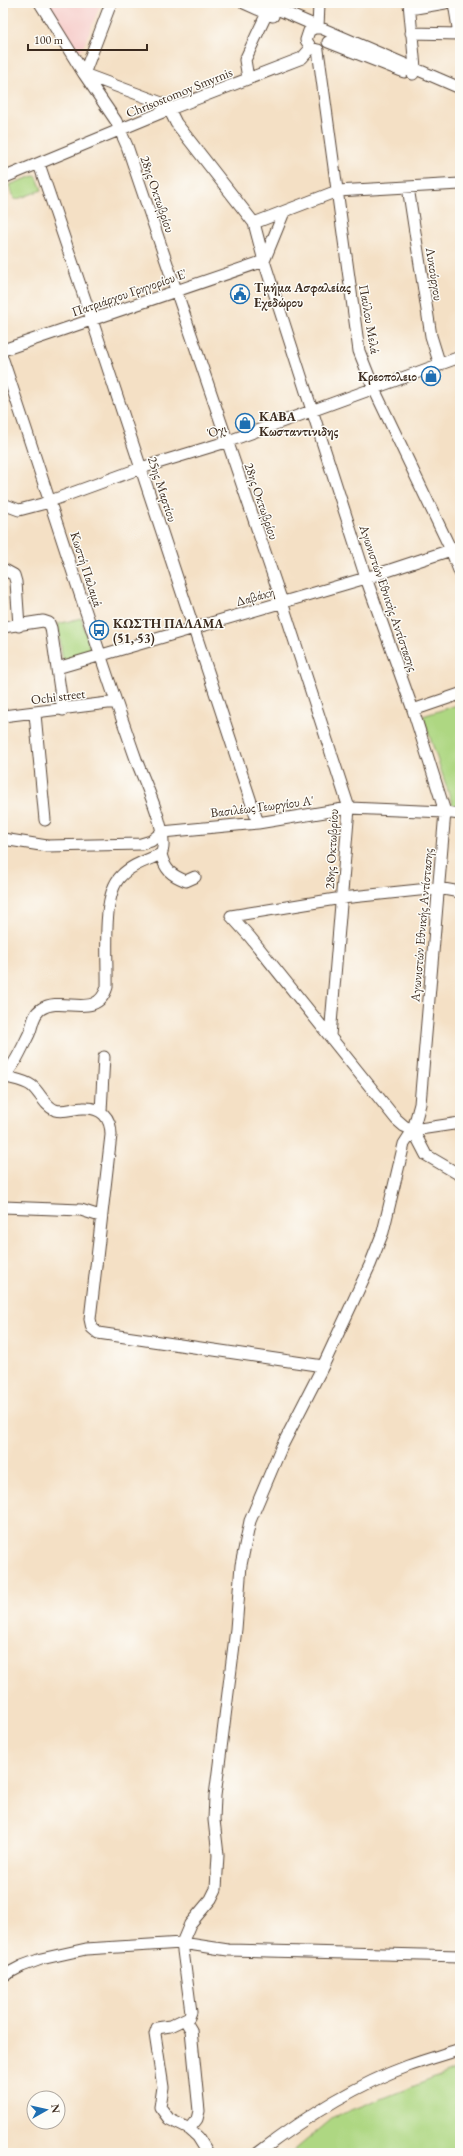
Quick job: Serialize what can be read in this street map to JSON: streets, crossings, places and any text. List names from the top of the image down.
{
  "streets": {
    "street": [
      "Chrisostomoy Smyrnis",
      "28ης Οκτωβρίου",
      "Λυκούργου",
      "Πατριάρχου Γρηγορίου Ε'",
      "Παύλου Μελά",
      "Όχι",
      "25ης Μαρτίου",
      "Κωστή Παλαμά",
      "Δαβάκη",
      "Αγωνιστών Εθνικής Αντίστασης",
      "Ochi street",
      "Βασιλέως Γεωργίου Α'"
    ]
  },
  "crossings": [
    ["Chrisostomoy Smyrnis", "28ης Οκτωβρίου"],
    ["Chrisostomoy Smyrnis", "Παύλου Μελά"],
    ["Chrisostomoy Smyrnis", "25ης Μαρτίου"],
    ["Chrisostomoy Smyrnis", "Αγωνιστών Εθνικής Αντίστασης"],
    ["28ης Οκτωβρίου", "Πατριάρχου Γρηγορίου Ε'"],
    ["28ης Οκτωβρίου", "Όχι"],
    ["28ης Οκτωβρίου", "Δαβάκη"],
    ["28ης Οκτωβρίου", "Βασιλέως Γεωργίου Α'"],
    ["Λυκούργου", "Όχι"],
    ["Πατριάρχου Γρηγορίου Ε'", "25ης Μαρτίου"],
    ["Πατριάρχου Γρηγορίου Ε'", "Αγωνιστών Εθνικής Αντίστασης"],
    ["Παύλου Μελά", "Όχι"],
    ["Παύλου Μελά", "Δαβάκη"],
    ["Όχι", "25ης Μαρτίου"],
    ["Όχι", "Κωστή Παλαμά"],
    ["Όχι", "Αγωνιστών Εθνικής Αντίστασης"],
    ["25ης Μαρτίου", "Δαβάκη"],
    ["25ης Μαρτίου", "Βασιλέως Γεωργίου Α'"],
    ["Κωστή Παλαμά", "Δαβάκη"],
    ["Κωστή Παλαμά", "Ochi street"],
    ["Κωστή Παλαμά", "Βασιλέως Γεωργίου Α'"],
    ["Δαβάκη", "Αγωνιστών Εθνικής Αντίστασης"],
    ["Αγωνιστών Εθνικής Αντίστασης", "Βασιλέως Γεωργίου Α'"]
  ],
  "places": {
    "public building": ["Τμήμα Ασφαλείας Εχεδώρου"],
    "shop": ["Κρεοπολειο", "ΚΑΒΑ Κωσταντινιδης"],
    "bus stop": ["ΚΩΣΤΗ ΠΑΛΑΜΑ (51, 53)"]
  },
  "scale_bar": "100 m",
  "north": "right"
}
